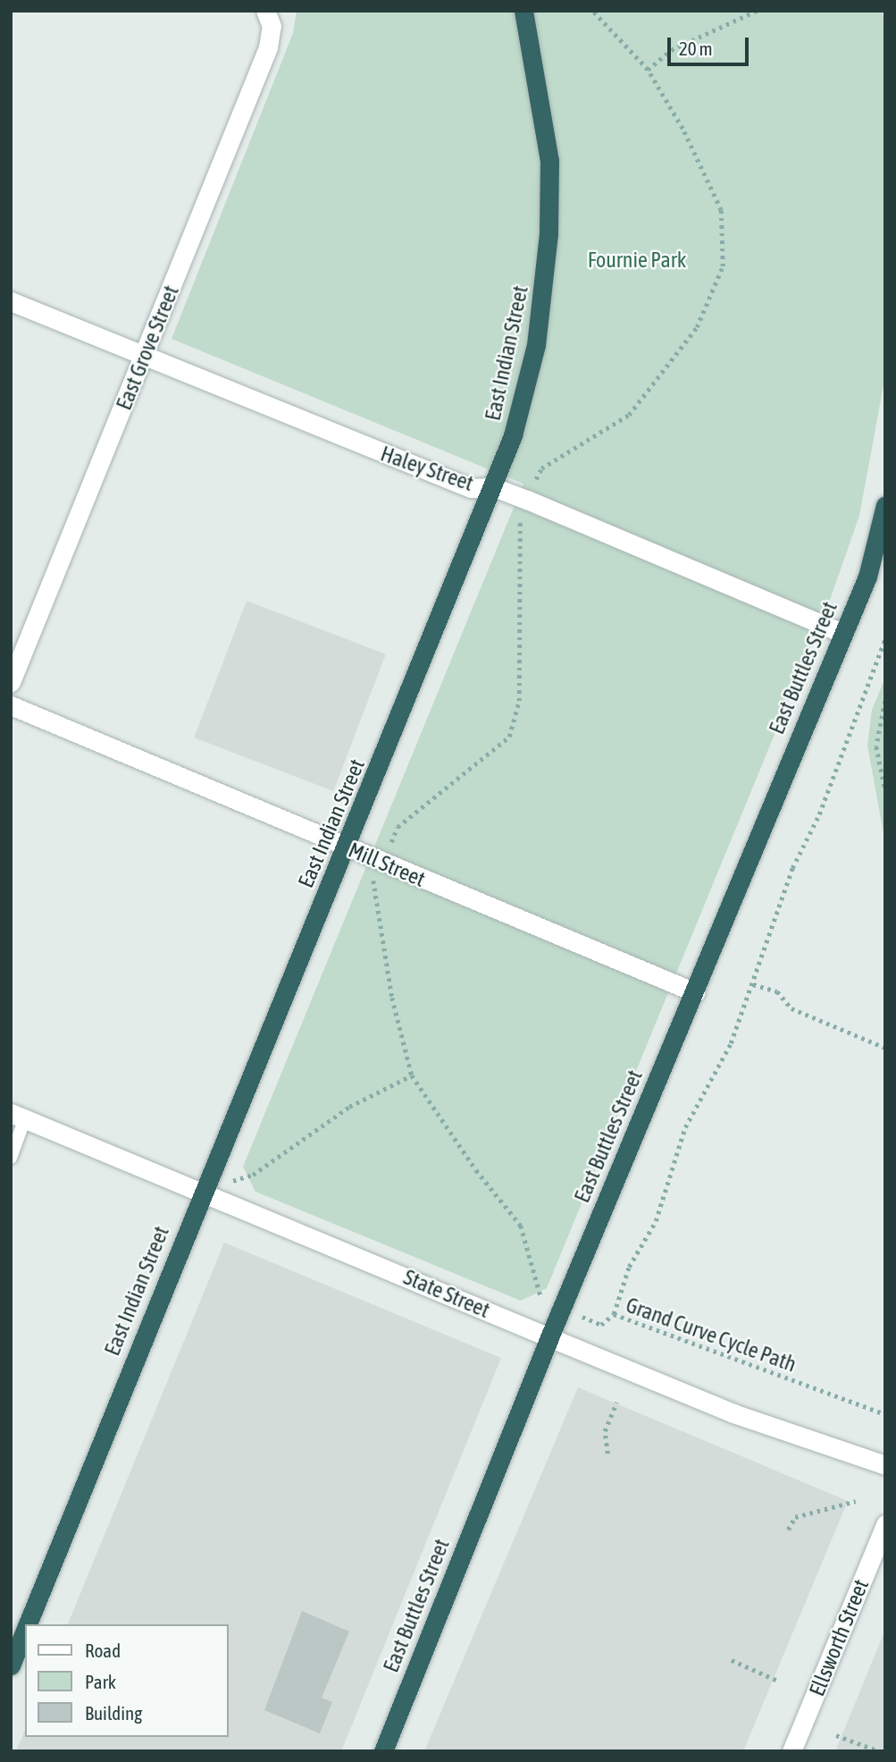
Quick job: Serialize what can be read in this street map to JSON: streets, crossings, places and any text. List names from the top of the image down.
{
  "streets": {
    "highway": ["East Indian Street", "East Buttles Street"],
    "street": [
      "East Grove Street",
      "Haley Street",
      "Mill Street",
      "State Street",
      "Ellsworth Street"
    ],
    "path": ["Grand Curve Cycle Path"]
  },
  "crossings": [
    ["East Grove Street", "Haley Street"],
    ["East Indian Street", "Haley Street"],
    ["East Indian Street", "Mill Street"],
    ["East Indian Street", "State Street"],
    ["Haley Street", "East Buttles Street"],
    ["Haley Street", "Grand Curve Cycle Path"],
    ["East Buttles Street", "Mill Street"],
    ["East Buttles Street", "State Street"],
    ["East Buttles Street", "Grand Curve Cycle Path"],
    ["Mill Street", "Grand Curve Cycle Path"]
  ],
  "parks": ["Fournie Park"],
  "legend": ["Road", "Park", "Building"],
  "scale_bar": "20 m"
}
